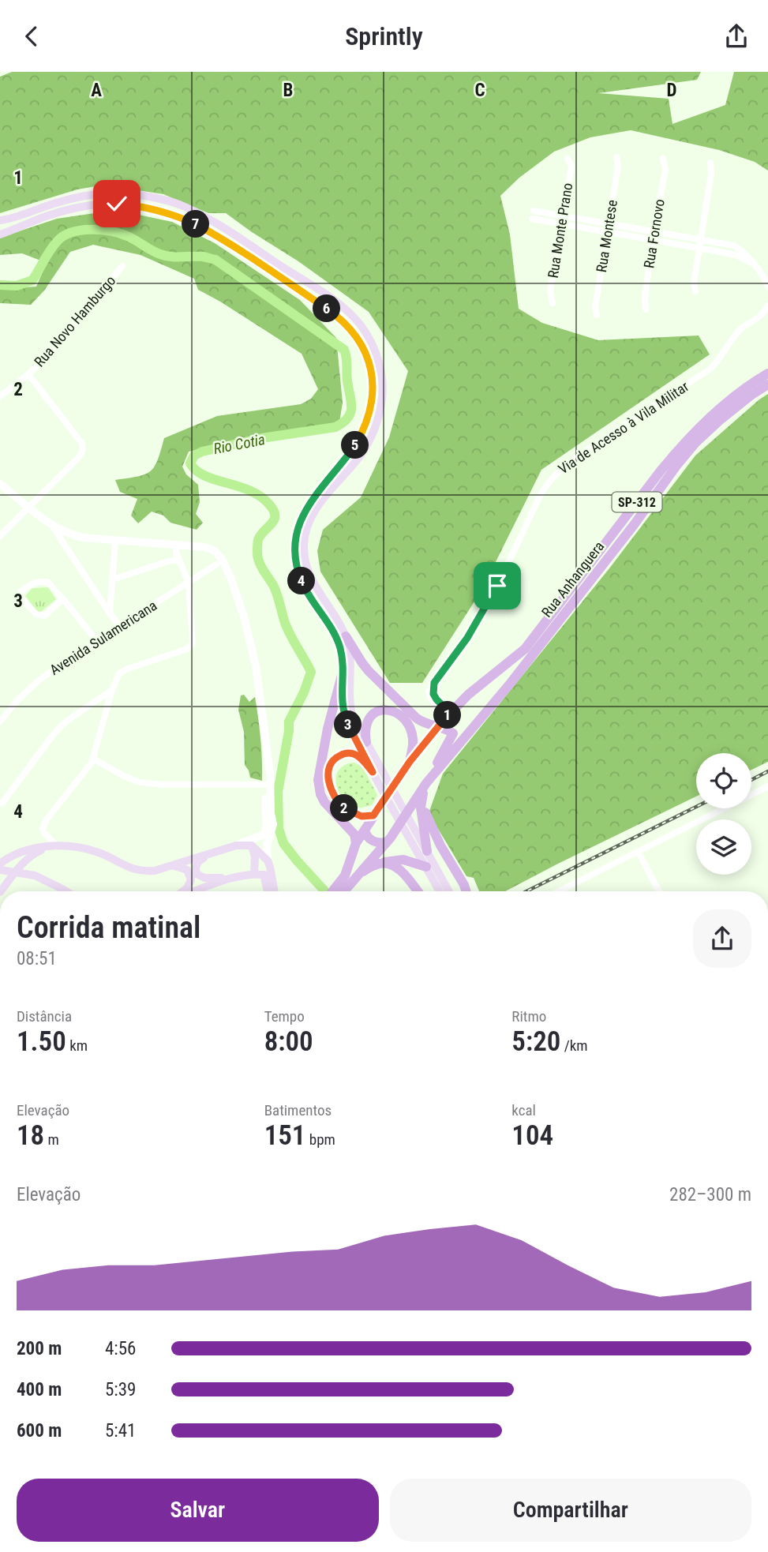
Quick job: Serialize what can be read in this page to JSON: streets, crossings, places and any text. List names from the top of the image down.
{
  "streets": {
    "main road": ["SP-312", "Rua Anhanguera"],
    "street": [
      "Rua Monte Prano",
      "Rua Fornovo",
      "Rua Montese",
      "Rua Novo Hamburgo",
      "Via de Acesso à Vila Militar",
      "Avenida Sulamericana"
    ]
  },
  "crossings": [
    ["Via de Acesso à Vila Militar", "Rua Anhanguera"],
    ["SP-312", "Rua Anhanguera"]
  ],
  "water": ["Rio Cotia"],
  "page": {
    "header": "Sprintly",
    "pins": [
      "7",
      "6",
      "5",
      "4",
      "1",
      "3",
      "2"
    ],
    "heading": ["Corrida matinal", "08:51"],
    "stats": [
      ["Distância", "1.50 km"],
      ["Tempo", "8:00"],
      ["Ritmo", "5:20 /km"],
      ["Elevação", "18 m"],
      ["Batimentos", "151 bpm"],
      ["kcal", "104"]
    ],
    "chart": ["Elevação", "282–300 m"],
    "list": [
      {
        "name": "200 m",
        "note": "4:56"
      },
      {
        "name": "400 m",
        "note": "5:39"
      },
      {
        "name": "600 m",
        "note": "5:41"
      }
    ],
    "buttons": ["Salvar", "Compartilhar"]
  },
  "grid": {
    "columns": [
      "A",
      "B",
      "C",
      "D"
    ],
    "rows": [
      "1",
      "2",
      "3",
      "4"
    ]
  }
}
